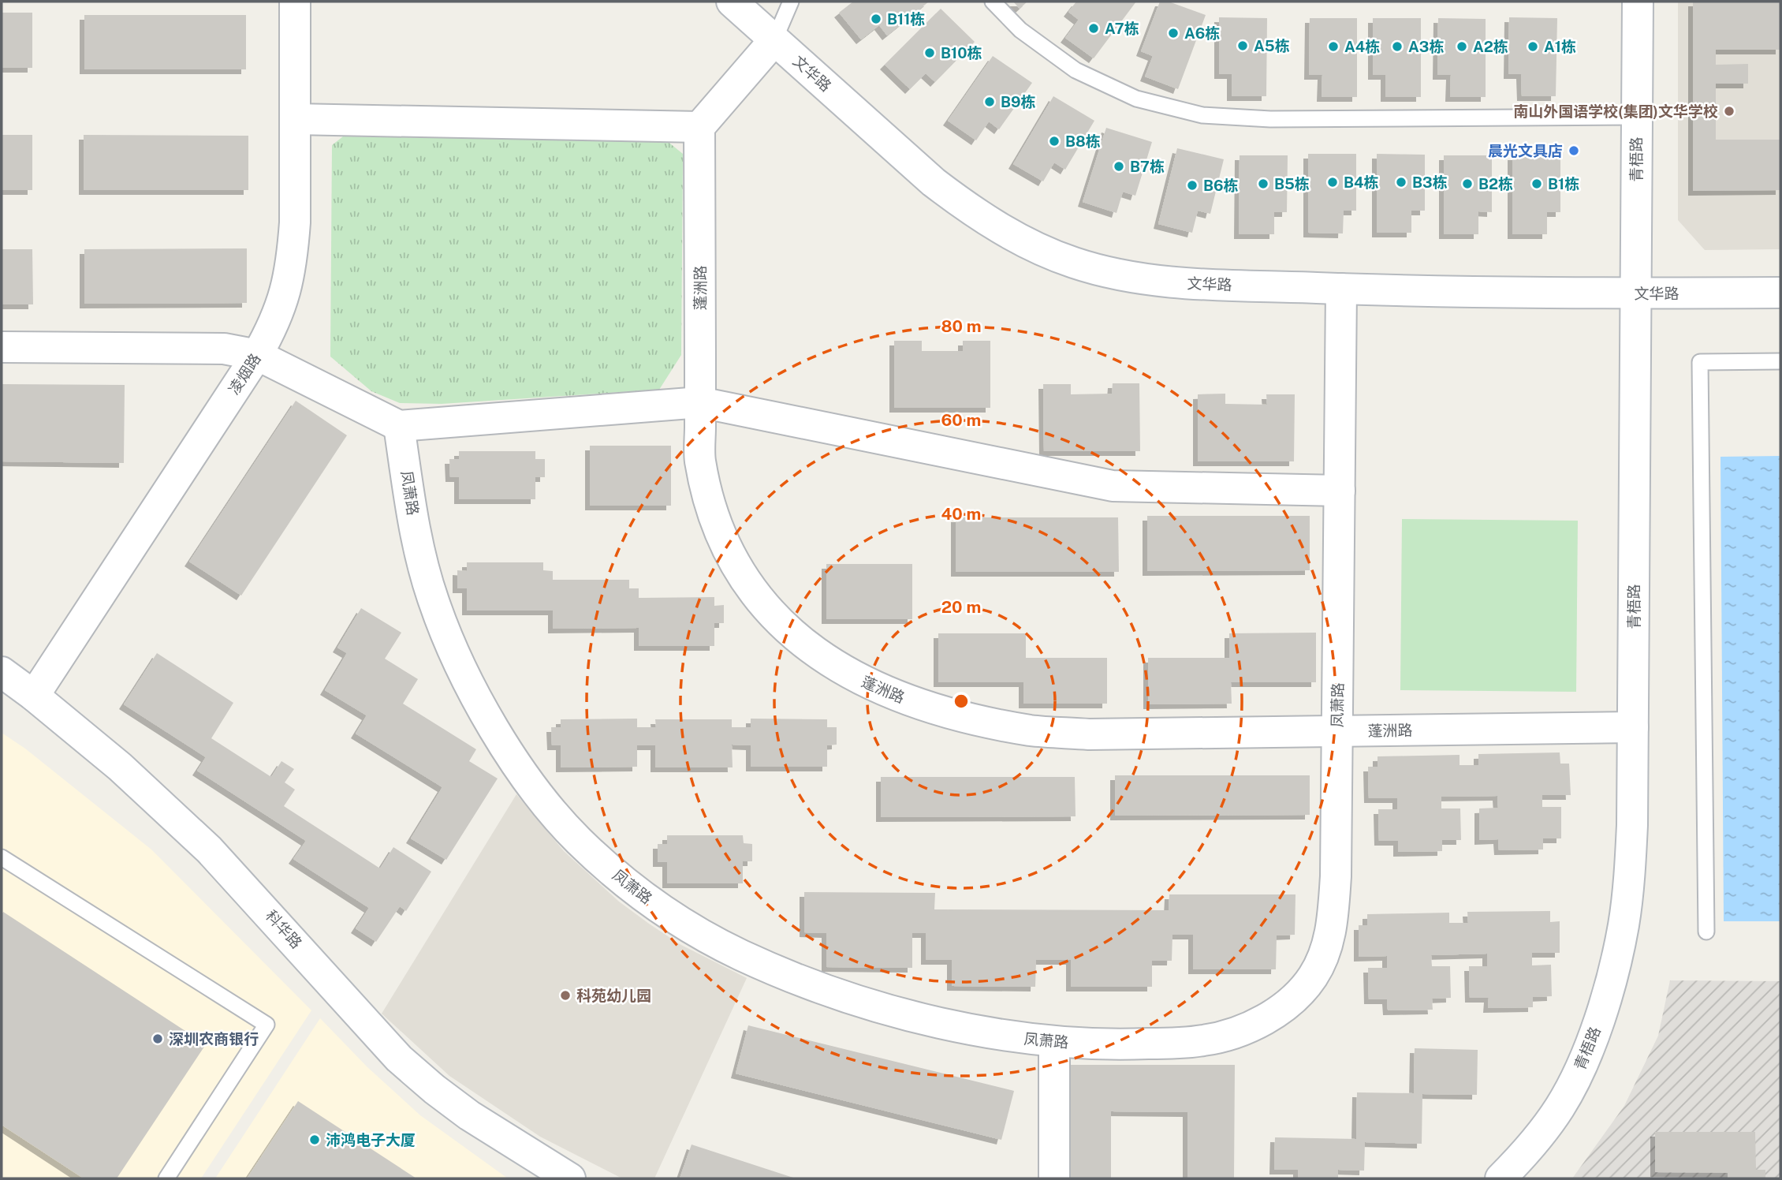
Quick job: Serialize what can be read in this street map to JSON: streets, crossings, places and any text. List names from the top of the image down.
{
  "streets": {
    "street": [
      "文华路",
      "青梧路",
      "蓬洲路",
      "凌烟路",
      "凤萧路",
      "科华路"
    ]
  },
  "crossings": [
    ["文华路", "青梧路"],
    ["文华路", "凤萧路"],
    ["青梧路", "蓬洲路"],
    ["蓬洲路", "凤萧路"],
    ["凌烟路", "科华路"]
  ],
  "places": [
    "B11栋",
    "A7栋",
    "A6栋",
    "A5栋",
    "A4栋",
    "A3栋",
    "A2栋",
    "A1栋",
    "B10栋",
    "B9栋",
    "南山外国语学校(集团)文华学校",
    "B8栋",
    "晨光文具店",
    "B7栋",
    "B4栋",
    "B3栋",
    "B5栋",
    "B2栋",
    "B1栋",
    "B6栋",
    "科苑幼儿园",
    "深圳农商银行",
    "沛鸿电子大厦"
  ],
  "rings": [
    "80 m",
    "60 m",
    "40 m",
    "20 m"
  ]
}
